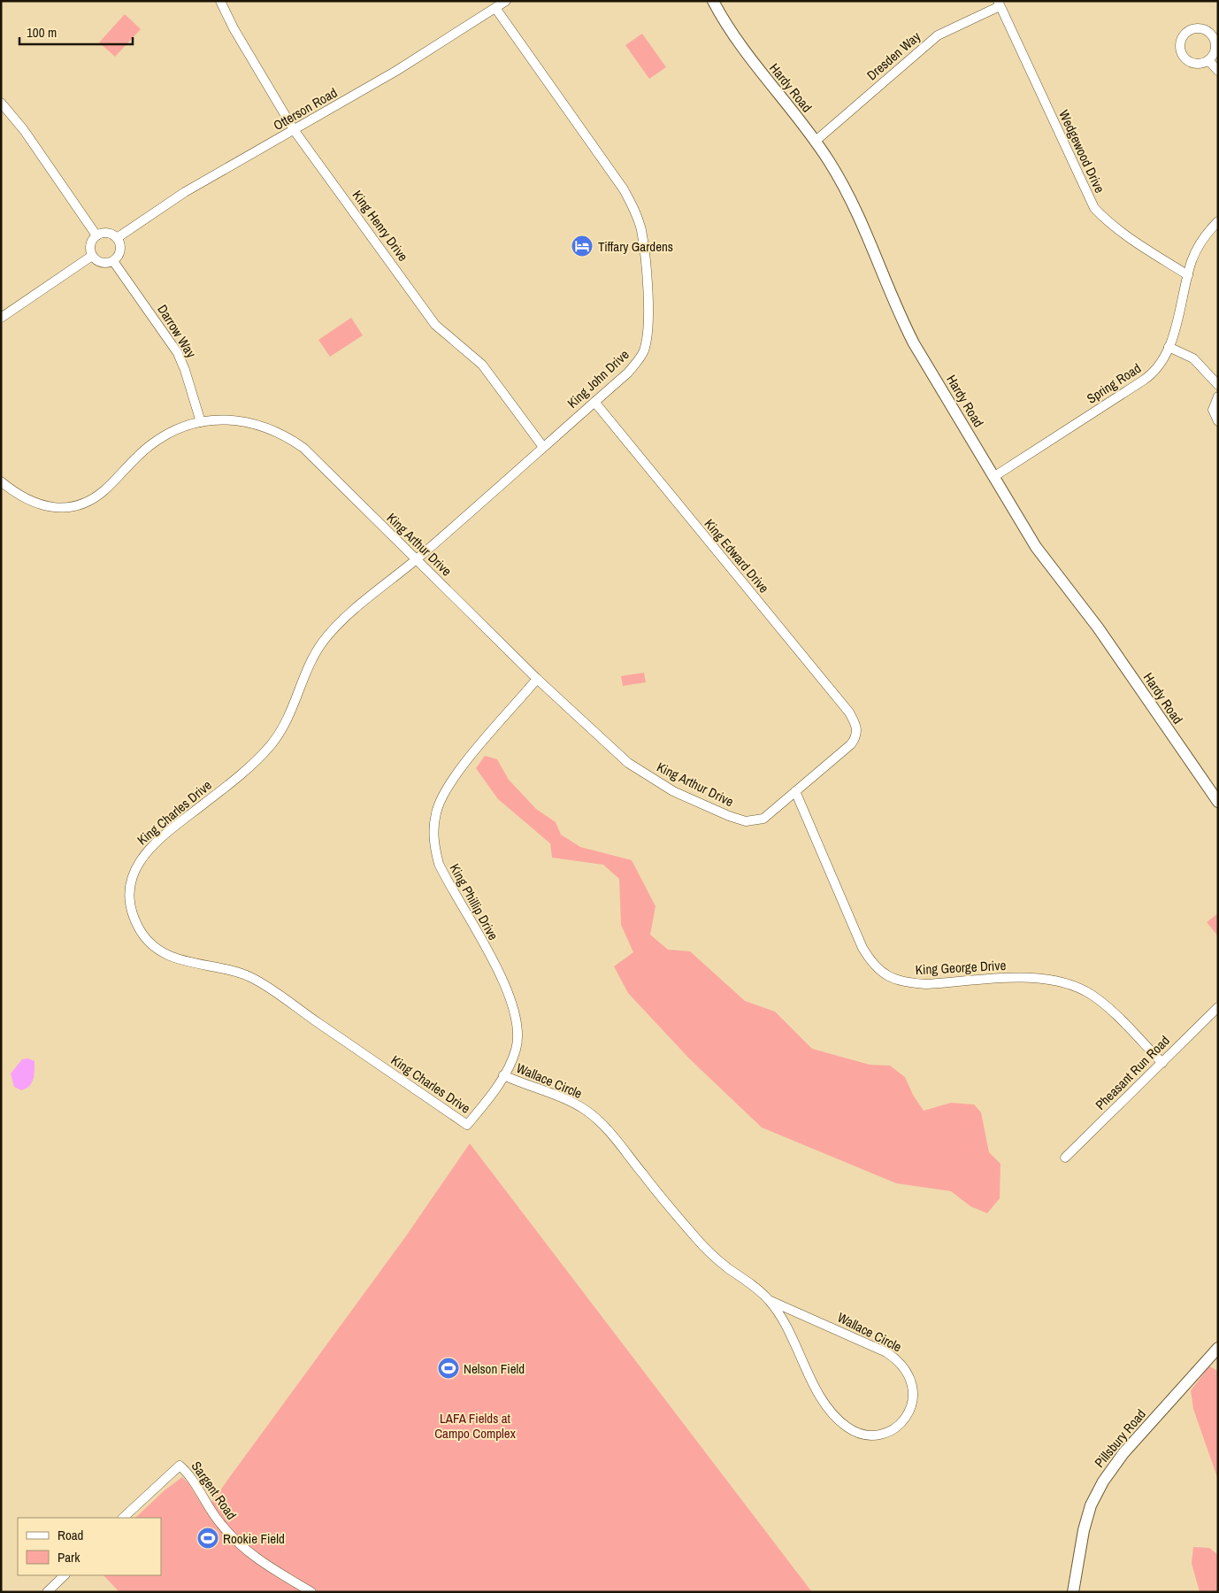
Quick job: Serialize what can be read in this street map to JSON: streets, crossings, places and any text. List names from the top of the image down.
{
  "streets": {
    "street": [
      "Dresden Way",
      "Hardy Road",
      "Otterson Road",
      "Wedgewood Drive",
      "King Henry Drive",
      "Darrow Way",
      "King John Drive",
      "Spring Road",
      "King Arthur Drive",
      "King Edward Drive",
      "King Charles Drive",
      "King Phillip Drive",
      "King George Drive",
      "Pheasant Run Road",
      "Wallace Circle",
      "Pillsbury Road",
      "Sargent Road"
    ]
  },
  "crossings": [
    ["Dresden Way", "Hardy Road"],
    ["Dresden Way", "Wedgewood Drive"],
    ["Hardy Road", "Spring Road"],
    ["Otterson Road", "King Henry Drive"],
    ["Otterson Road", "Darrow Way"],
    ["Otterson Road", "King John Drive"],
    ["Wedgewood Drive", "Spring Road"],
    ["King Henry Drive", "King John Drive"],
    ["Darrow Way", "King Arthur Drive"],
    ["King John Drive", "King Arthur Drive"],
    ["King John Drive", "King Edward Drive"],
    ["King John Drive", "King Charles Drive"],
    ["King Arthur Drive", "King Edward Drive"],
    ["King Arthur Drive", "King Charles Drive"],
    ["King Arthur Drive", "King Phillip Drive"],
    ["King Arthur Drive", "King George Drive"],
    ["King Charles Drive", "King Phillip Drive"],
    ["King Phillip Drive", "Wallace Circle"],
    ["King George Drive", "Pheasant Run Road"]
  ],
  "parks": ["LAFA Fields at Campo Complex"],
  "places": {
    "hotel": ["Tiffary Gardens"],
    "sports": ["Nelson Field", "Rookie Field"]
  },
  "legend": ["Road", "Park"],
  "scale_bar": "100 m"
}
